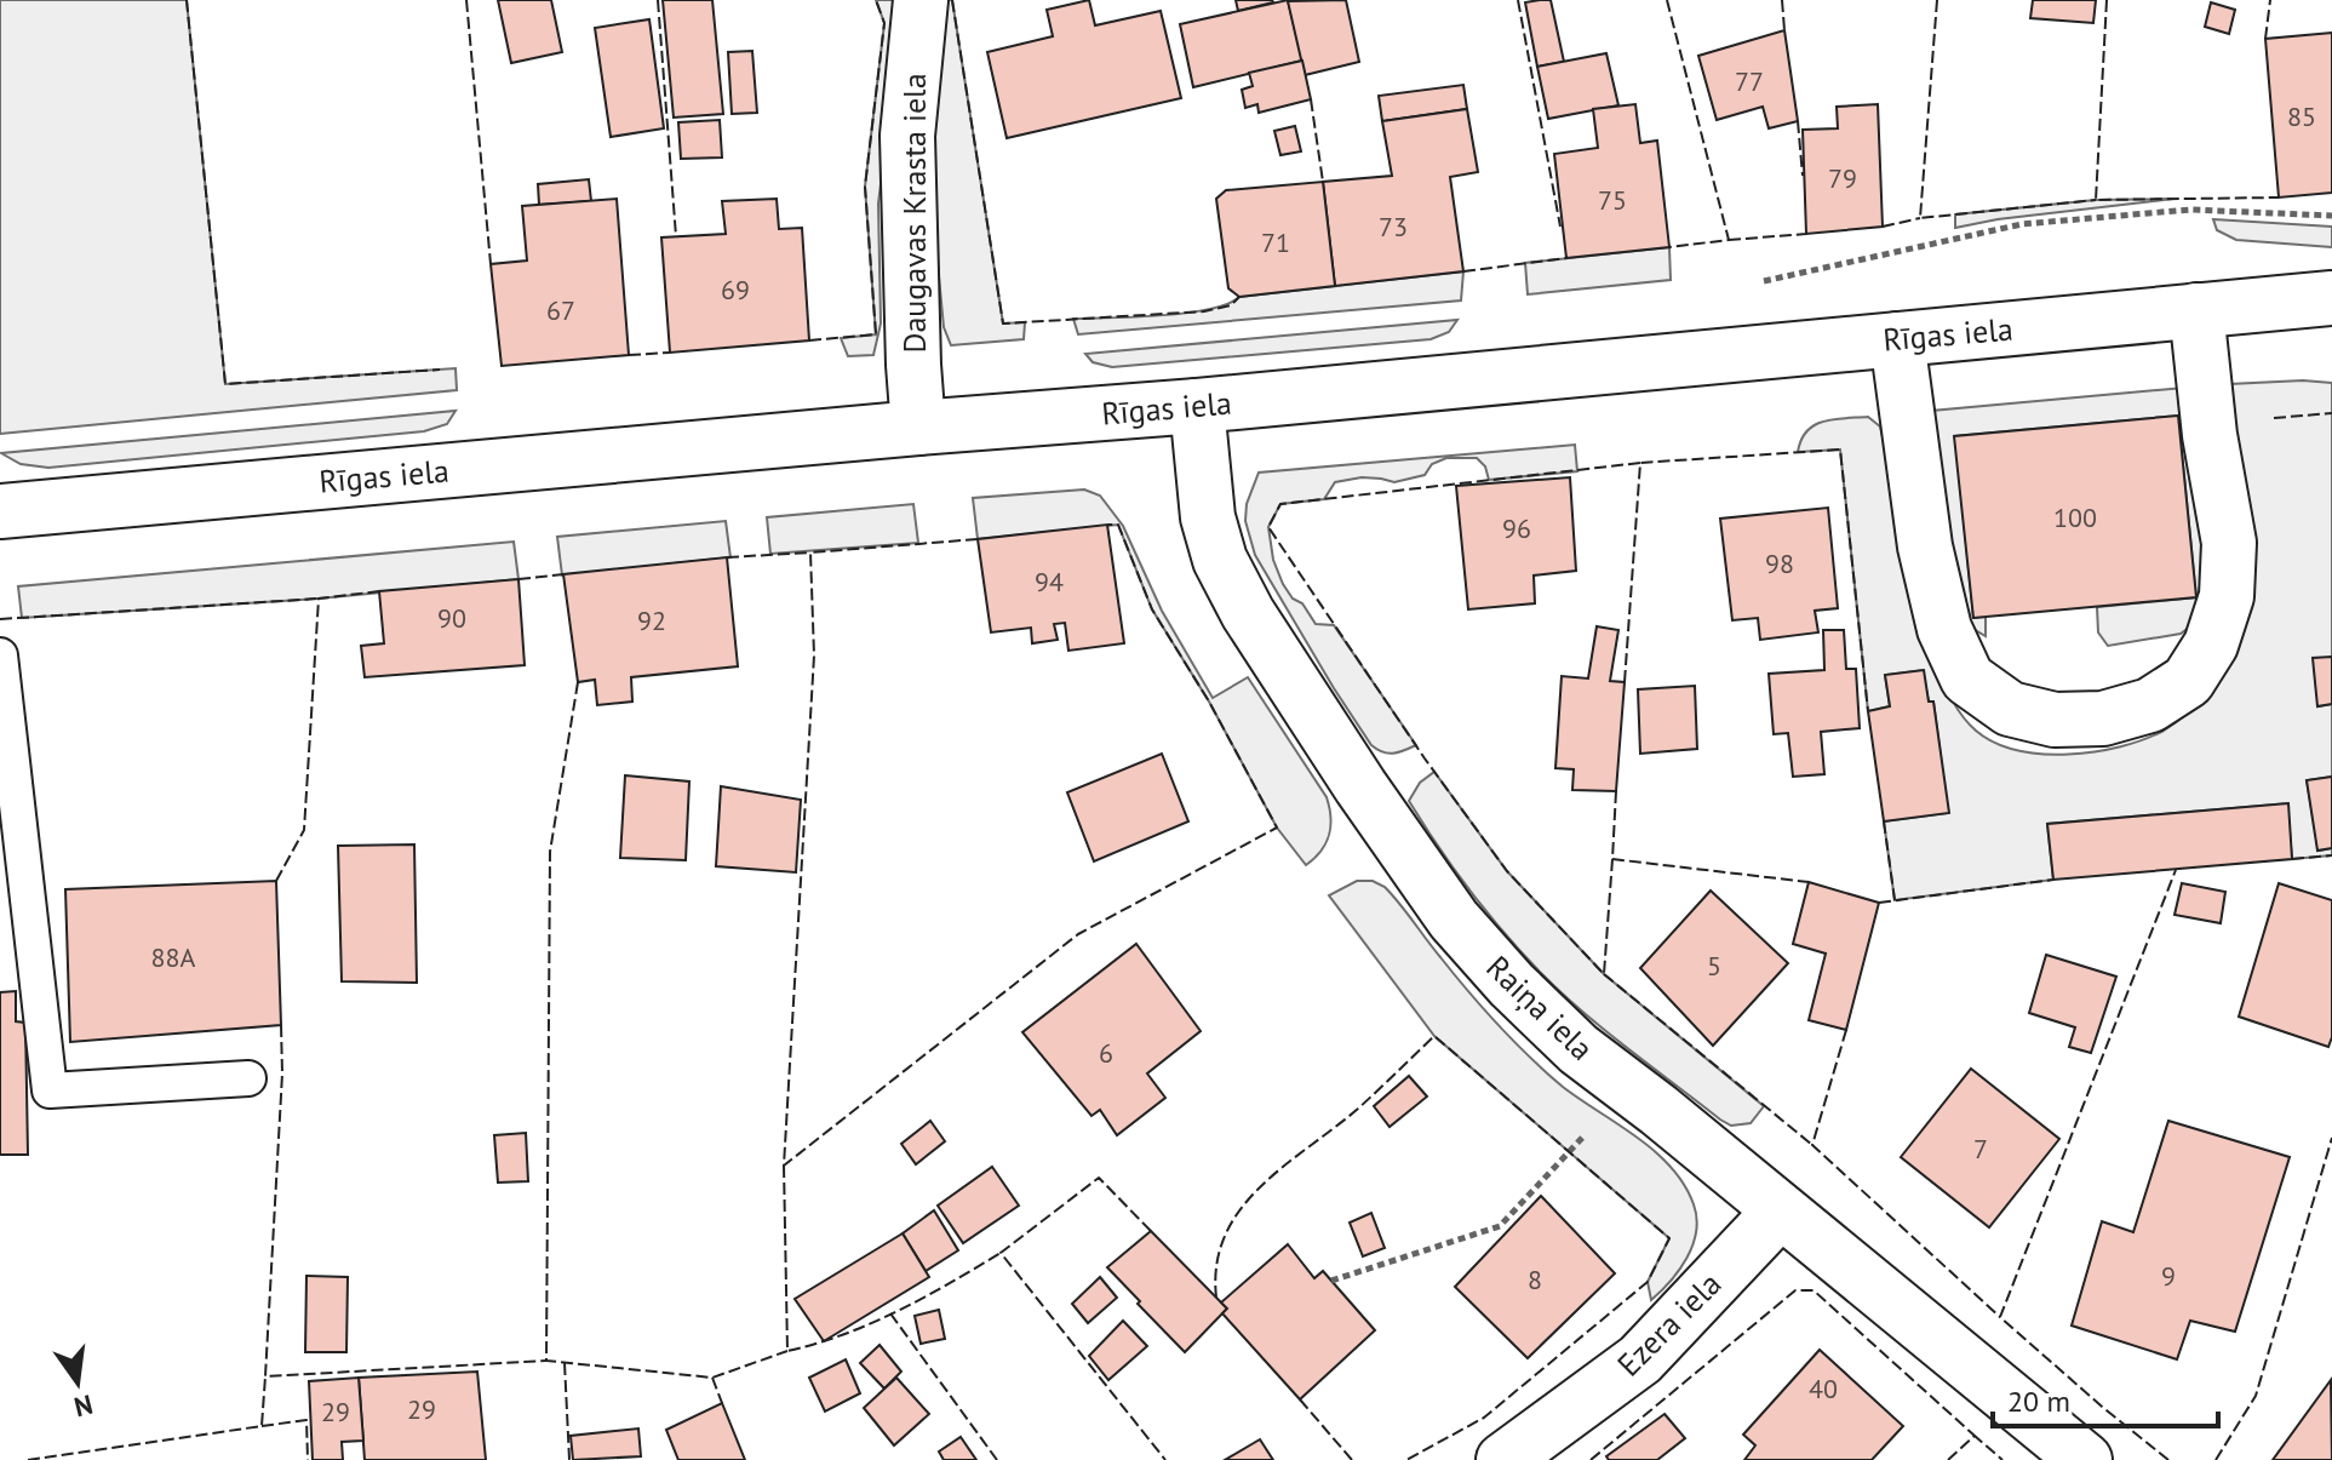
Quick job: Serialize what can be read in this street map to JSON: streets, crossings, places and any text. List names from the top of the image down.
{
  "streets": {
    "street": [
      "Daugavas Krasta iela",
      "Rīgas iela",
      "Raiņa iela",
      "Ezera iela"
    ]
  },
  "crossings": [
    ["Daugavas Krasta iela", "Rīgas iela"],
    ["Rīgas iela", "Raiņa iela"],
    ["Raiņa iela", "Ezera iela"]
  ],
  "house_numbers": [
    "77",
    "85",
    "79",
    "75",
    "73",
    "71",
    "69",
    "67",
    "100",
    "96",
    "98",
    "94",
    "90",
    "92",
    "88A",
    "5",
    "6",
    "7",
    "9",
    "8",
    "40",
    "29",
    "29"
  ],
  "scale_bar": "20 m",
  "north": "bottom"
}
